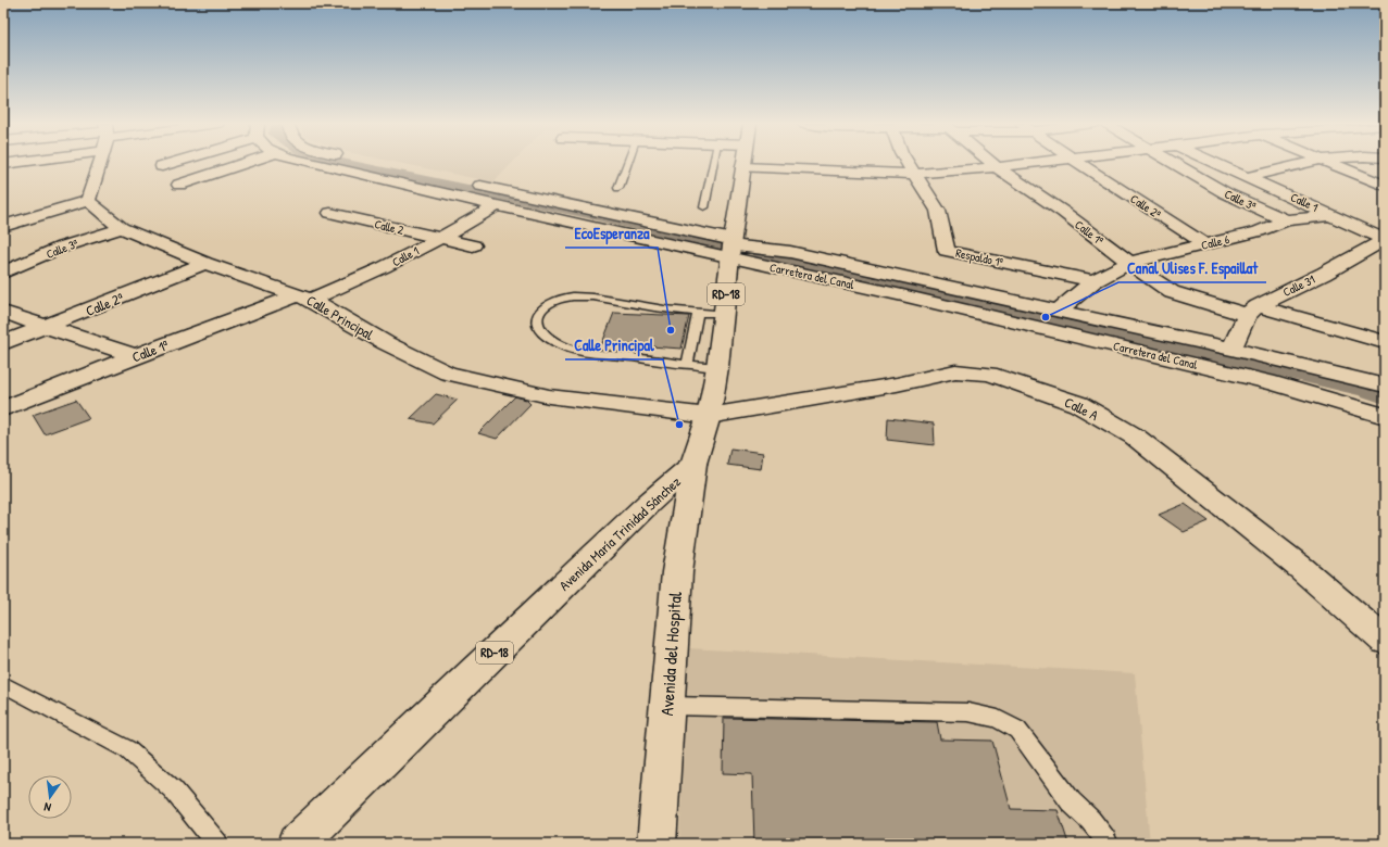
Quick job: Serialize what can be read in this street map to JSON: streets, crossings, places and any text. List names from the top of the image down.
{
  "streets": {
    "street": [
      "Calle 3ª",
      "Calle 1",
      "Calle 2ª",
      "Calle 2",
      "Calle 1ª",
      "Calle 6",
      "Respaldo 1ª",
      "Carretera del Canal",
      "Calle 31",
      "RD-18",
      "Calle Principal",
      "Calle A",
      "Avenida María Trinidad Sánchez",
      "Avenida del Hospital"
    ]
  },
  "crossings": [
    ["Calle 3ª", "Calle 6"],
    ["Calle 3ª", "Calle Principal"],
    ["Calle 1", "Calle 2"],
    ["Calle 1", "Calle 1ª"],
    ["Calle 1", "Calle 6"],
    ["Calle 1", "Carretera del Canal"],
    ["Calle 1", "Calle 31"],
    ["Calle 1", "Calle Principal"],
    ["Calle 2ª", "Calle 6"],
    ["Calle 2ª", "Calle Principal"],
    ["Calle 1ª", "Calle 6"],
    ["Calle 1ª", "Calle 31"],
    ["Calle 1ª", "Calle Principal"],
    ["Calle 6", "Respaldo 1ª"],
    ["Calle 6", "Carretera del Canal"],
    ["Carretera del Canal", "RD-18"],
    ["RD-18", "Calle Principal"],
    ["RD-18", "Calle A"],
    ["RD-18", "Avenida María Trinidad Sánchez"],
    ["RD-18", "Avenida del Hospital"],
    ["Calle Principal", "Calle A"],
    ["Avenida María Trinidad Sánchez", "Avenida del Hospital"]
  ],
  "places": ["Canal Ulises F. Espaillat", "EcoEsperanza", "Calle Principal"],
  "north": "bottom"
}
